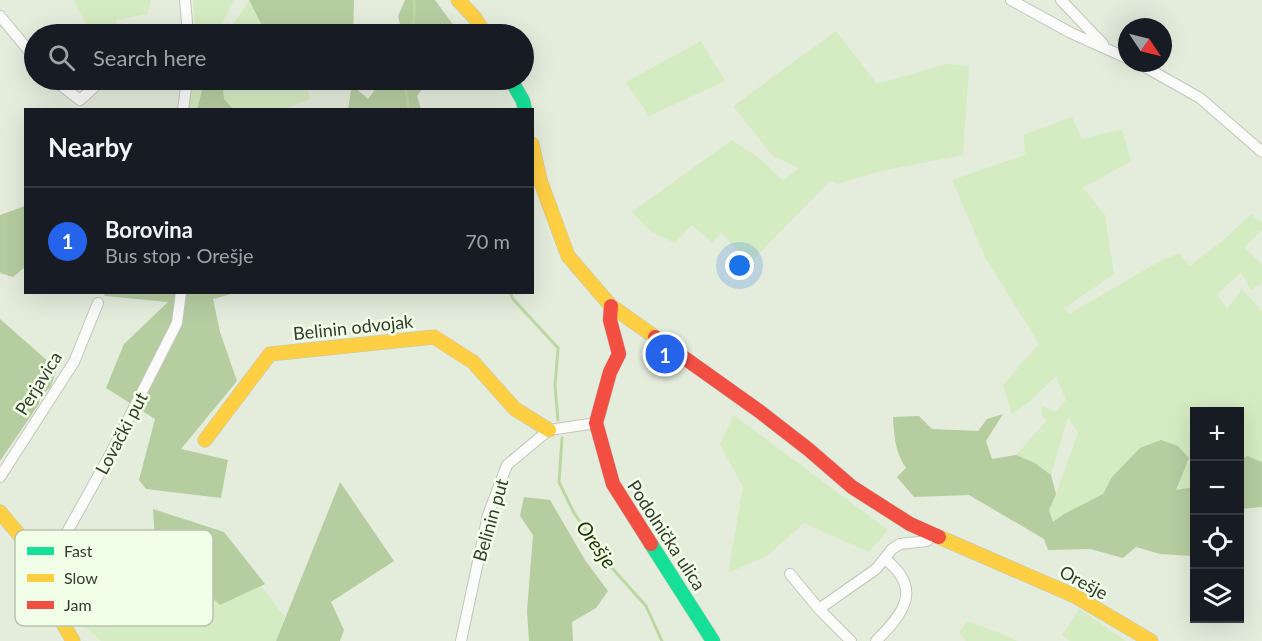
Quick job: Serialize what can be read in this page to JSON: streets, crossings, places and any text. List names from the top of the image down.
{
  "streets": {
    "street": [
      "Belinin odvojak",
      "Perjavica",
      "Lovački put",
      "Belinin put",
      "Podolnička ulica",
      "Orešje"
    ]
  },
  "crossings": [
    ["Belinin odvojak", "Belinin put"]
  ],
  "water": ["Orešje"],
  "legend": ["Fast", "Slow", "Jam"],
  "north": "bottom right",
  "page": {
    "search": "Search here",
    "heading": "Nearby",
    "list": [
      {
        "mark": "1",
        "name": "Borovina",
        "note": "Bus stop · Orešje",
        "value": "70 m"
      }
    ],
    "pins": "1",
    "map_buttons": ["+", "−"]
  }
}
